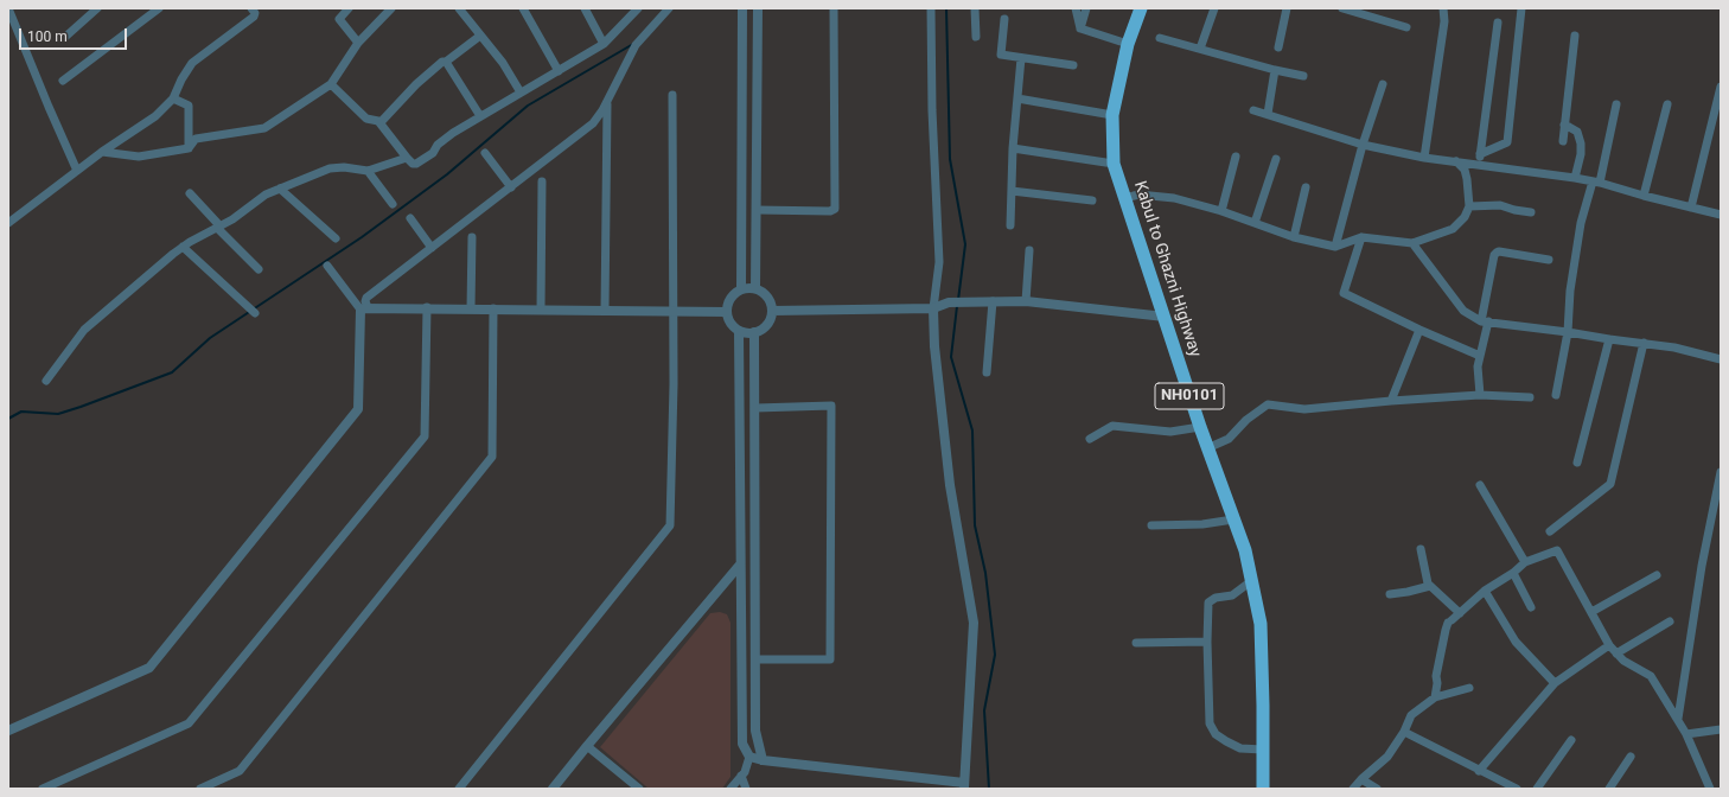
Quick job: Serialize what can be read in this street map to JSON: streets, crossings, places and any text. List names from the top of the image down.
{
  "streets": {
    "highway": ["Kabul to Ghazni Highway", "NH0101"]
  },
  "scale_bar": "100 m"
}
